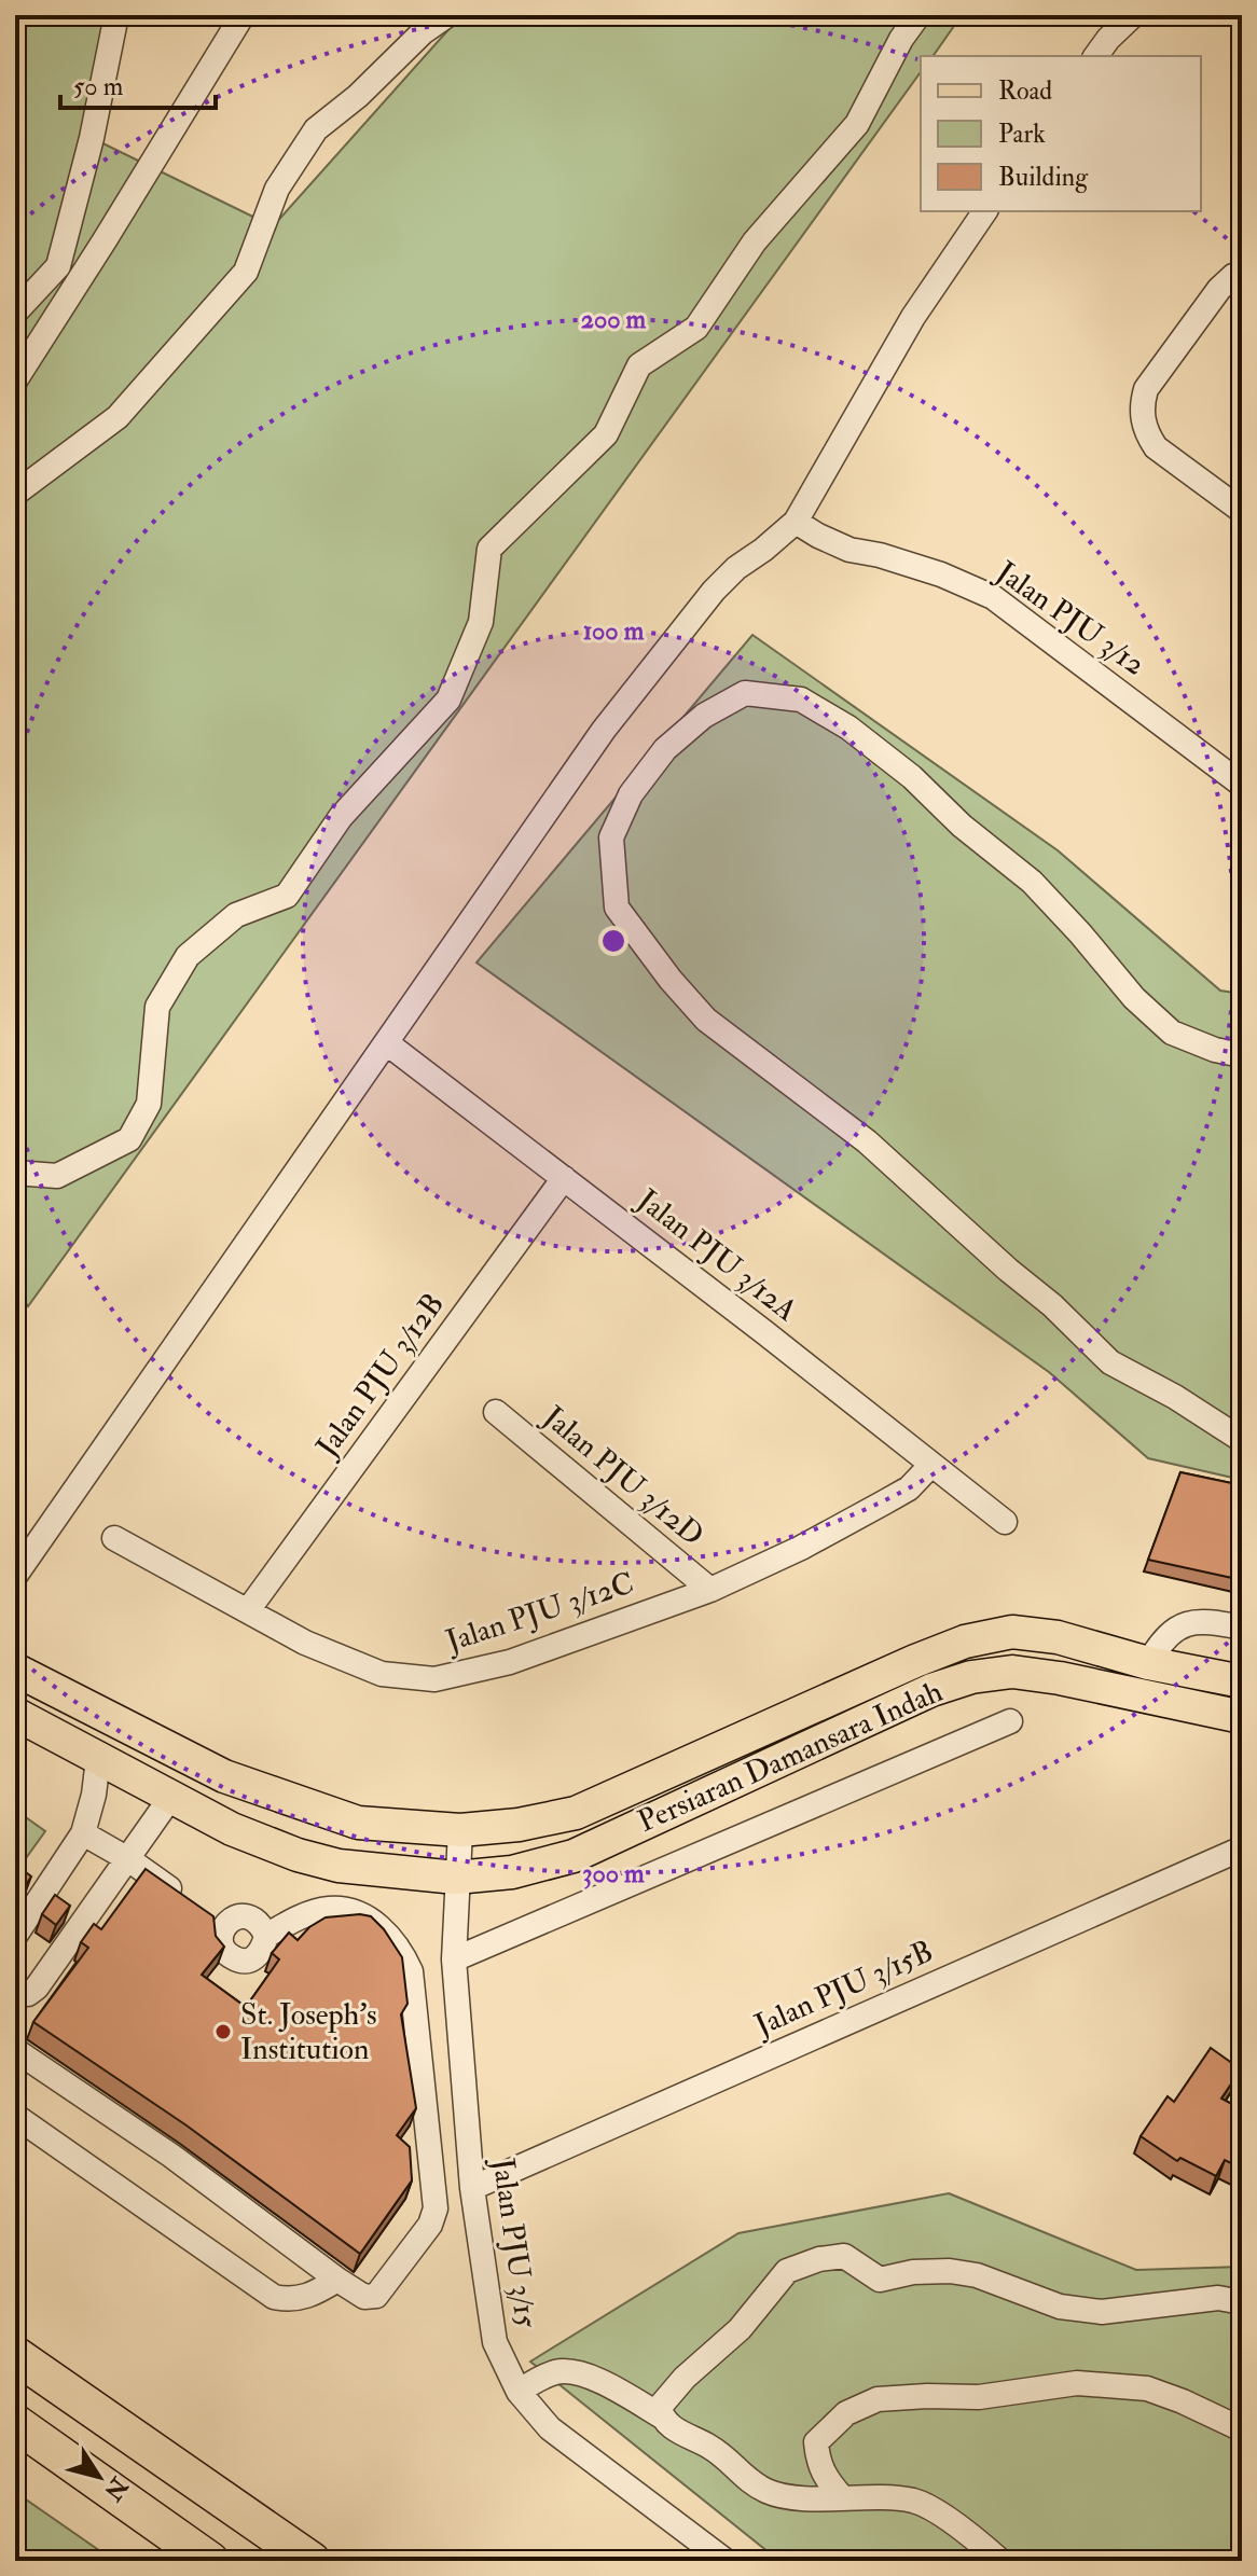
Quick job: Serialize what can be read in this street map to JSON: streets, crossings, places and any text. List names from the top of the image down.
{
  "streets": {
    "main road": ["Persiaran Damansara Indah"],
    "street": [
      "Jalan PJU 3/12",
      "Jalan PJU 3/12A",
      "Jalan PJU 3/12B",
      "Jalan PJU 3/12D",
      "Jalan PJU 3/12C",
      "Jalan PJU 3/15B",
      "Jalan PJU 3/15"
    ]
  },
  "crossings": [
    ["Jalan PJU 3/12A", "Jalan PJU 3/12B"],
    ["Jalan PJU 3/12A", "Jalan PJU 3/12C"],
    ["Jalan PJU 3/12B", "Jalan PJU 3/12C"],
    ["Jalan PJU 3/12D", "Jalan PJU 3/12C"],
    ["Persiaran Damansara Indah", "Jalan PJU 3/15"],
    ["Jalan PJU 3/15B", "Jalan PJU 3/15"]
  ],
  "places": ["St. Joseph's Institution"],
  "legend": ["Road", "Park", "Building"],
  "scale_bar": "50 m",
  "north": "bottom right",
  "rings": ["200 m", "100 m", "300 m"]
}
